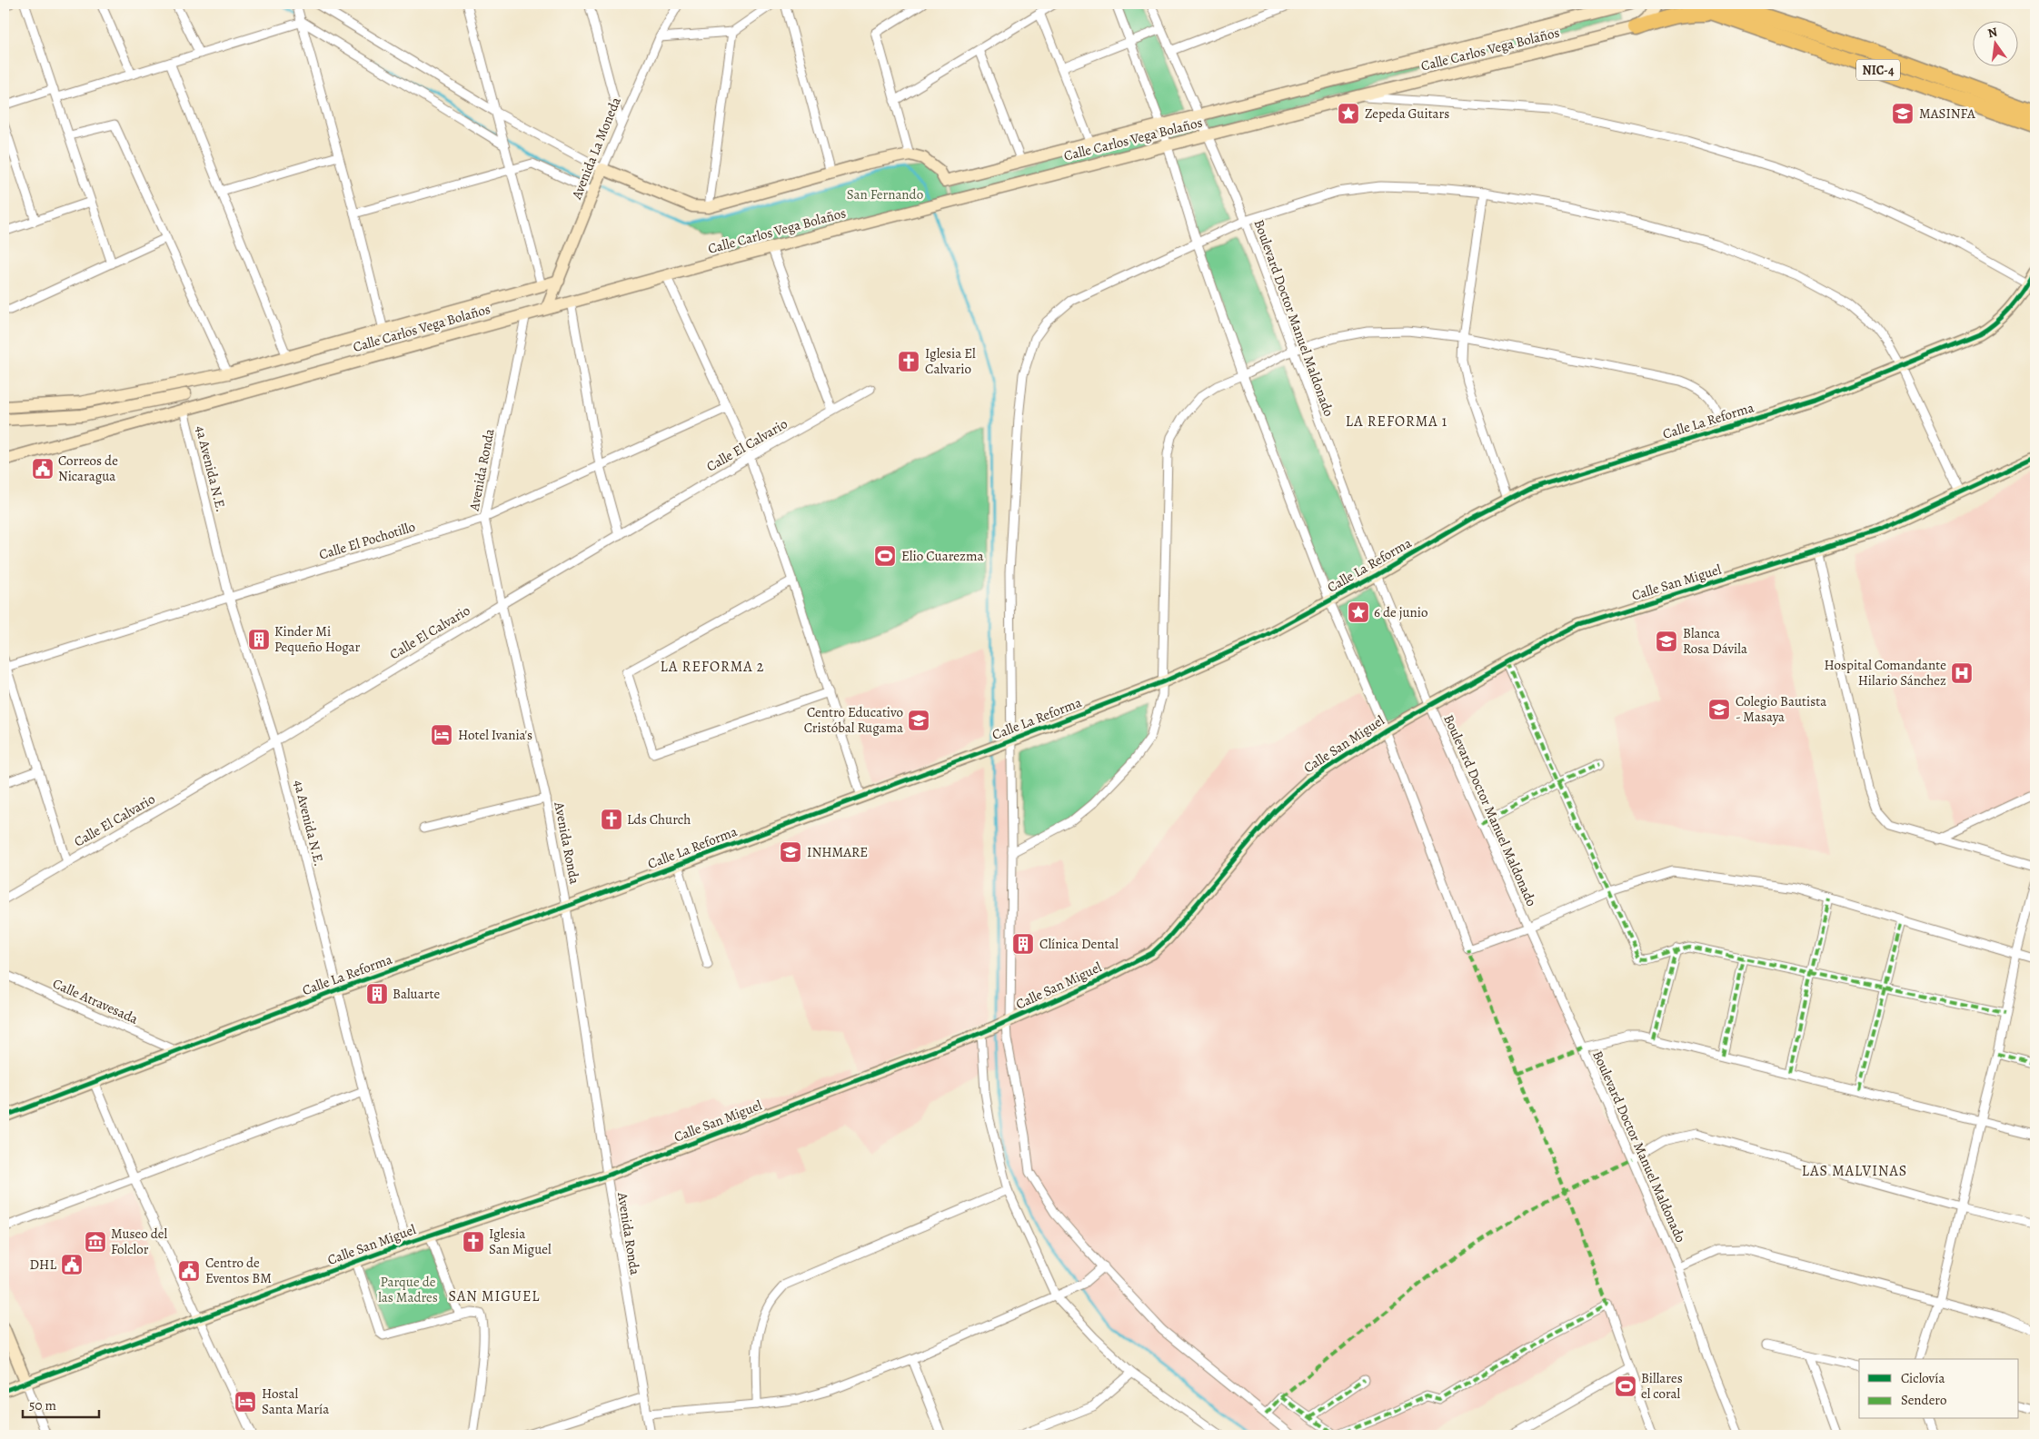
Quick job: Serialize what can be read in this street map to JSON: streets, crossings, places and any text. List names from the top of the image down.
{
  "streets": {
    "highway": ["NIC-4"],
    "street": [
      "Calle Carlos Vega Bolaños",
      "Avenida La Moneda",
      "Boulevard Doctor Manuel Maldonado",
      "Calle La Reforma",
      "Calle El Calvario",
      "4a Avenida N.E.",
      "Avenida Ronda",
      "Calle El Pochotillo",
      "Calle San Miguel",
      "Calle Atravesada"
    ]
  },
  "crossings": [
    ["Calle Carlos Vega Bolaños", "Avenida La Moneda"],
    ["Calle Carlos Vega Bolaños", "Boulevard Doctor Manuel Maldonado"],
    ["Calle Carlos Vega Bolaños", "4a Avenida N.E."],
    ["Calle Carlos Vega Bolaños", "Avenida Ronda"],
    ["Boulevard Doctor Manuel Maldonado", "Calle La Reforma"],
    ["Boulevard Doctor Manuel Maldonado", "Calle San Miguel"],
    ["Calle La Reforma", "4a Avenida N.E."],
    ["Calle La Reforma", "Avenida Ronda"],
    ["Calle La Reforma", "Calle Atravesada"],
    ["Calle El Calvario", "4a Avenida N.E."],
    ["Calle El Calvario", "Avenida Ronda"],
    ["4a Avenida N.E.", "Calle El Pochotillo"],
    ["4a Avenida N.E.", "Calle San Miguel"],
    ["Avenida Ronda", "Calle El Pochotillo"],
    ["Avenida Ronda", "Calle San Miguel"]
  ],
  "districts": [
    "LA REFORMA 1",
    "LA REFORMA 2",
    "LAS MALVINAS",
    "SAN MIGUEL"
  ],
  "parks": ["San Fernando", "Parque de las Madres"],
  "places": {
    "place": ["Zepeda Guitars", "6 de junio"],
    "school or university": [
      "MASINFA",
      "Blanca Rosa Dávila",
      "Colegio Bautista - Masaya",
      "Centro Educativo Cristóbal Rugama",
      "INHMARE"
    ],
    "church": ["Iglesia El Calvario", "Lds Church", "Iglesia San Miguel"],
    "public building": ["Correos de Nicaragua", "DHL", "Centro de Eventos BM"],
    "sports": ["Elio Cuarezma", "Billares el coral"],
    "building": ["Kinder Mi Pequeño Hogar", "Clínica Dental", "Baluarte"],
    "hospital": ["Hospital Comandante Hilario Sánchez"],
    "hotel": ["Hotel Ivania's", "Hostal Santa María"],
    "museum": ["Museo del Folclor"]
  },
  "legend": ["Ciclovía", "Sendero"],
  "scale_bar": "50 m",
  "north": "top"
}
